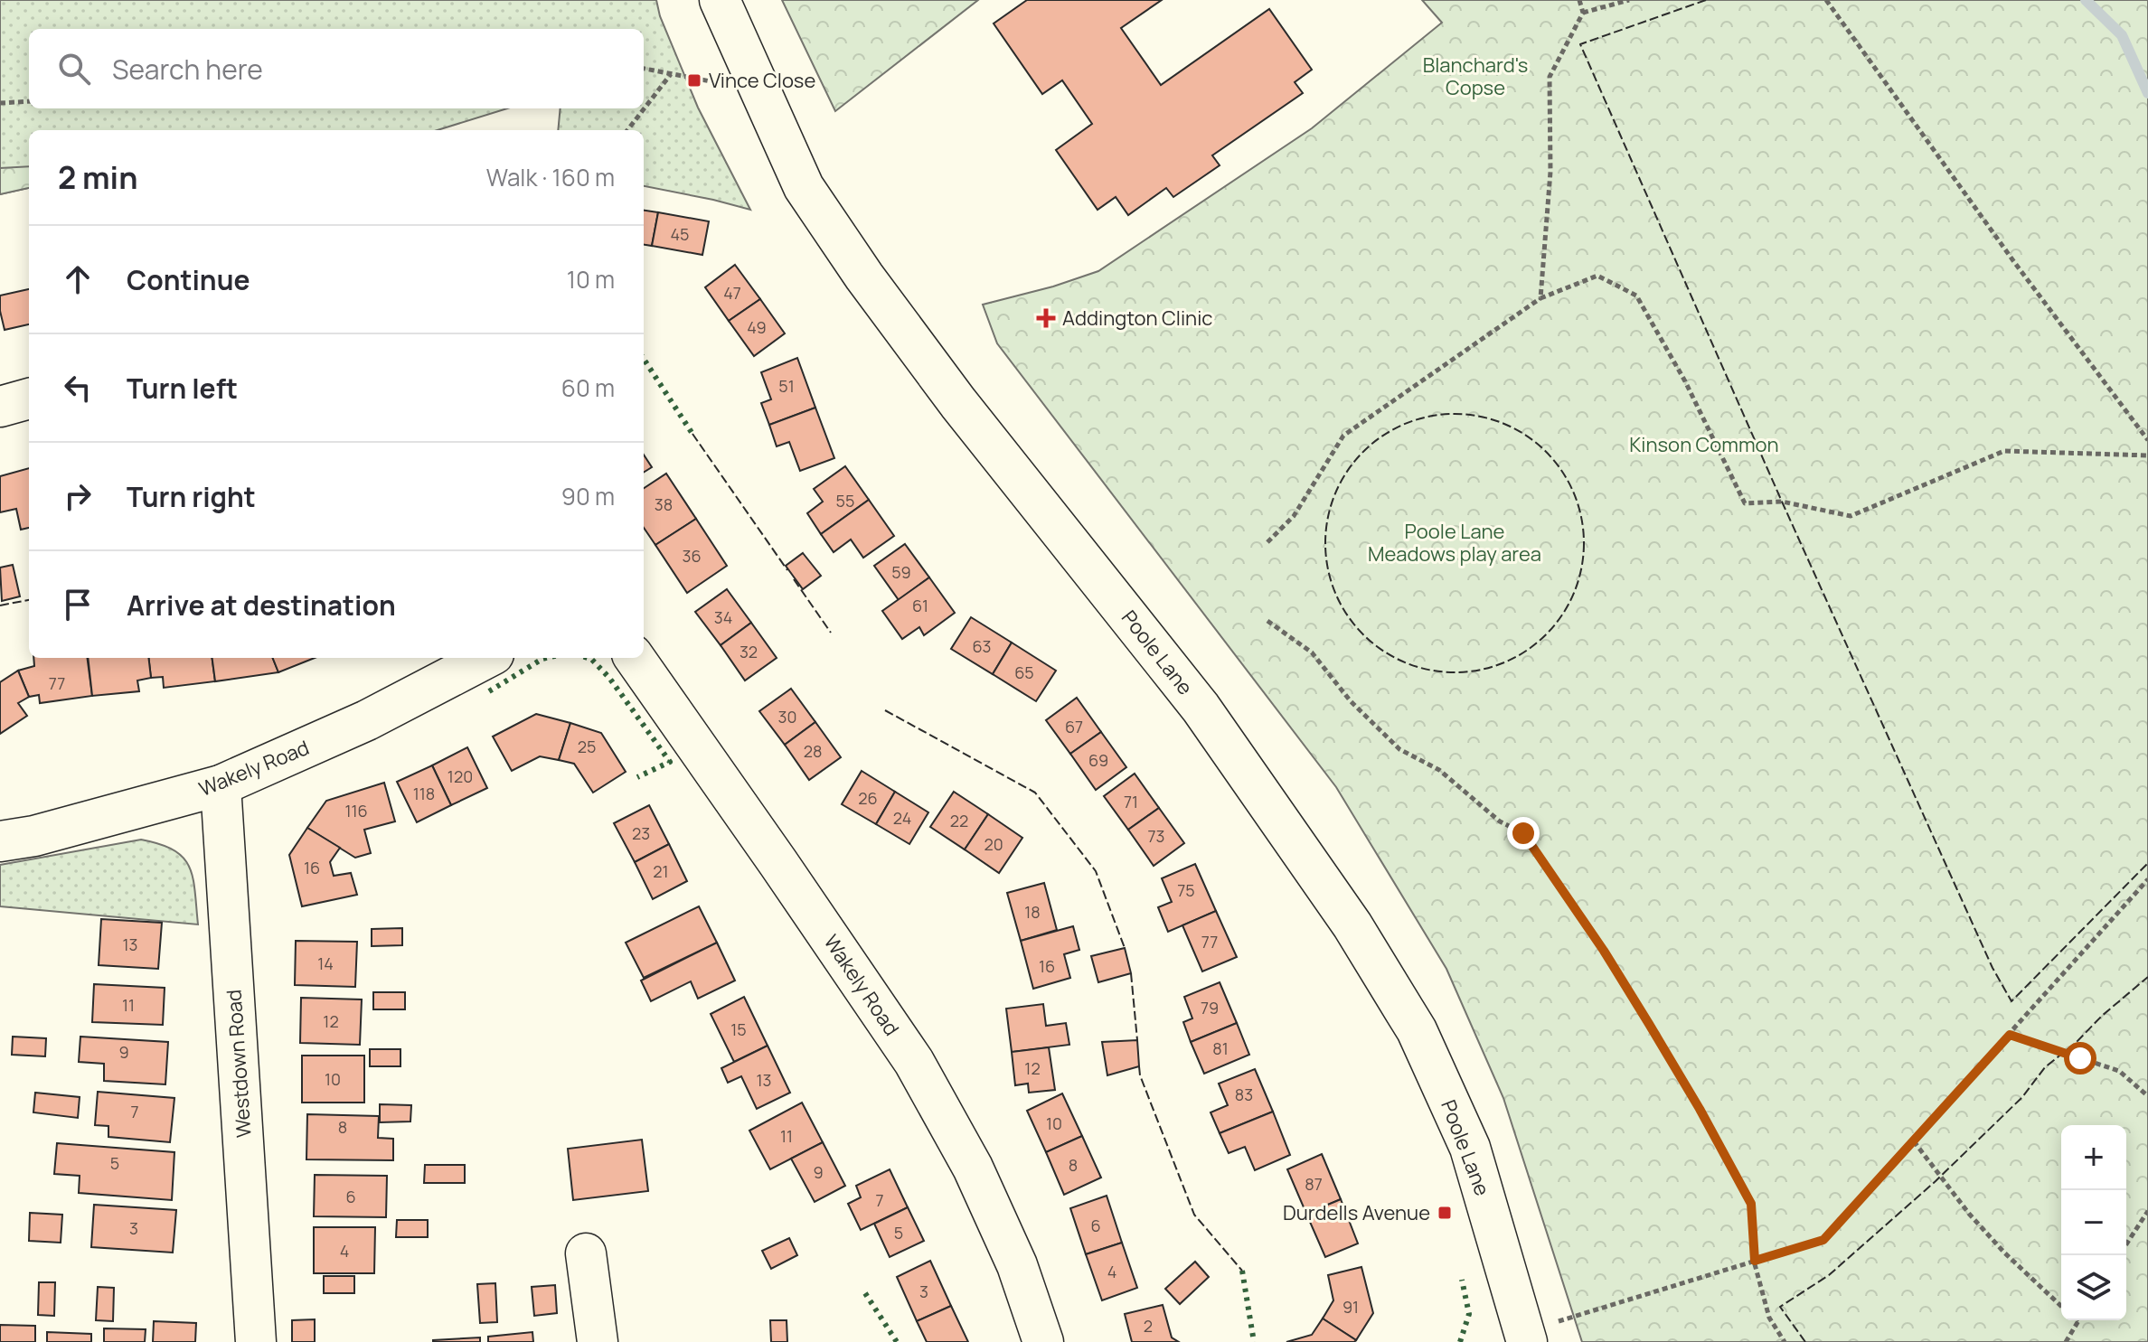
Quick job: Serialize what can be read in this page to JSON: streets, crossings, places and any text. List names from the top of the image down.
{
  "streets": {
    "street": ["Poole Lane", "Wakely Road", "Westdown Road"]
  },
  "crossings": [
    ["Wakely Road", "Westdown Road"]
  ],
  "parks": ["Blanchard's Copse", "Kinson Common", "Poole Lane Meadows play area"],
  "places": {
    "transit": ["Vince Close", "Durdells Avenue"],
    "health": ["Addington Clinic"]
  },
  "house_numbers": [
    "45",
    "47",
    "49",
    "51",
    "55",
    "38",
    "36",
    "59",
    "61",
    "34",
    "63",
    "32",
    "65",
    "77",
    "30",
    "67",
    "25",
    "28",
    "69",
    "120",
    "118",
    "26",
    "71",
    "116",
    "24",
    "22",
    "23",
    "73",
    "20",
    "16",
    "21",
    "75",
    "18",
    "77",
    "13",
    "14",
    "16",
    "11",
    "79",
    "12",
    "15",
    "81",
    "9",
    "12",
    "10",
    "13",
    "83",
    "7",
    "10",
    "8",
    "11",
    "5",
    "8",
    "9",
    "87",
    "6",
    "7",
    "6",
    "3",
    "5",
    "4",
    "4",
    "3",
    "91",
    "2"
  ],
  "page": {
    "search": "Search here",
    "heading": ["2 min", "Walk · 160 m"],
    "list": [
      ["Continue", "10 m"],
      ["Turn left", "60 m"],
      ["Turn right", "90 m"],
      "Arrive at destination"
    ],
    "map_buttons": ["+", "−"]
  }
}
